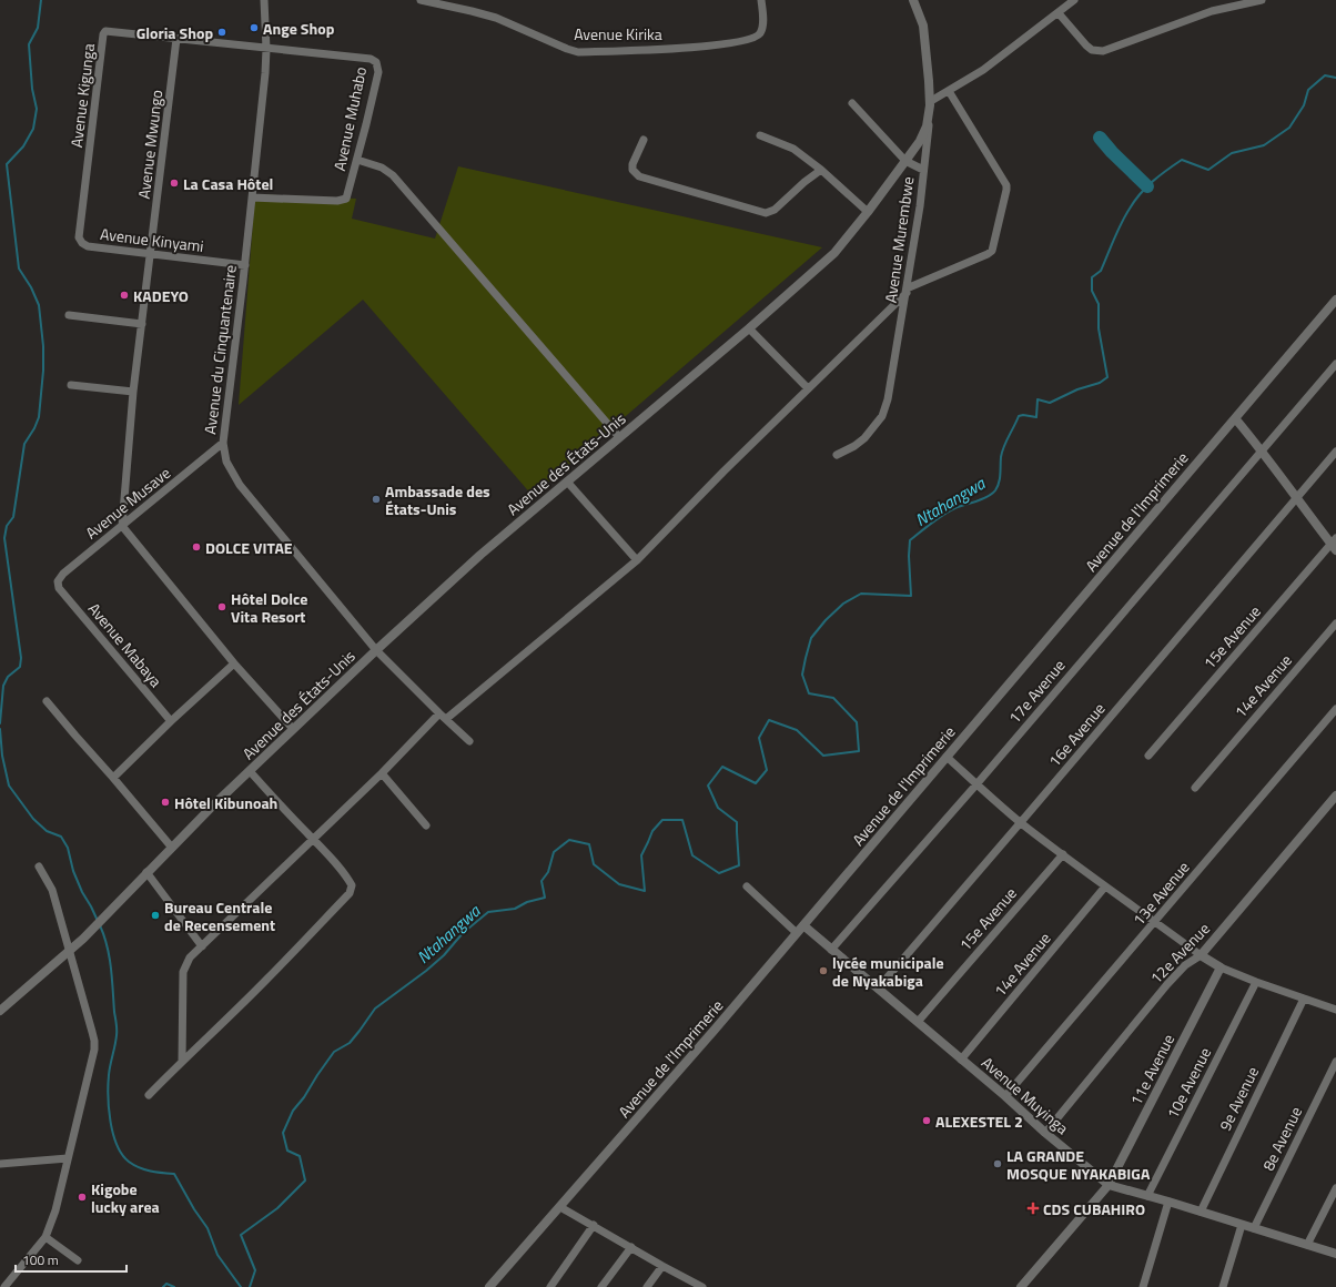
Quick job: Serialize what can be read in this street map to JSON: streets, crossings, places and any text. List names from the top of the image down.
{
  "streets": {
    "street": [
      "Avenue Kirika",
      "Avenue Kigunga",
      "Avenue Muhabo",
      "Avenue Mwungo",
      "Avenue Kinyami",
      "Avenue Murembwe",
      "Avenue du Cinquantenaire",
      "Avenue des États-Unis",
      "Avenue Musave",
      "Avenue de l'Imprimerie",
      "15e Avenue",
      "Avenue Mabaya",
      "14e Avenue",
      "17e Avenue",
      "16e Avenue",
      "13e Avenue",
      "12e Avenue",
      "11e Avenue",
      "10e Avenue",
      "Avenue Muyinga",
      "9e Avenue",
      "8e Avenue"
    ]
  },
  "crossings": [
    ["Avenue Kigunga", "Avenue Muhabo"],
    ["Avenue Kigunga", "Avenue Mwungo"],
    ["Avenue Kigunga", "Avenue Kinyami"],
    ["Avenue Kigunga", "Avenue du Cinquantenaire"],
    ["Avenue Muhabo", "Avenue du Cinquantenaire"],
    ["Avenue Mwungo", "Avenue Kinyami"],
    ["Avenue Mwungo", "Avenue Musave"],
    ["Avenue Kinyami", "Avenue du Cinquantenaire"],
    ["Avenue Murembwe", "Avenue des États-Unis"],
    ["Avenue du Cinquantenaire", "Avenue des États-Unis"],
    ["Avenue du Cinquantenaire", "Avenue Musave"],
    ["Avenue Musave", "Avenue Mabaya"],
    ["Avenue de l'Imprimerie", "Avenue Muyinga"],
    ["15e Avenue", "Avenue Muyinga"],
    ["14e Avenue", "Avenue Muyinga"],
    ["17e Avenue", "Avenue Muyinga"],
    ["16e Avenue", "Avenue Muyinga"],
    ["13e Avenue", "Avenue Muyinga"],
    ["12e Avenue", "Avenue Muyinga"],
    ["11e Avenue", "Avenue Muyinga"],
    ["10e Avenue", "Avenue Muyinga"],
    ["Avenue Muyinga", "9e Avenue"],
    ["Avenue Muyinga", "8e Avenue"]
  ],
  "water": ["Ntahangwa"],
  "places": {
    "other": [
      "Ange Shop",
      "Gloria Shop",
      "La Casa Hôtel",
      "KADEYO",
      "Ambassade des États-Unis",
      "DOLCE VITAE",
      "Hôtel Dolce Vita Resort",
      "Hôtel Kibunoah",
      "Bureau Centrale de Recensement",
      "lycée municipale de Nyakabiga",
      "ALEXESTEL 2",
      "LA GRANDE MOSQUE NYAKABIGA",
      "Kigobe lucky area"
    ],
    "health": ["CDS CUBAHIRO"]
  },
  "scale_bar": "100 m"
}
